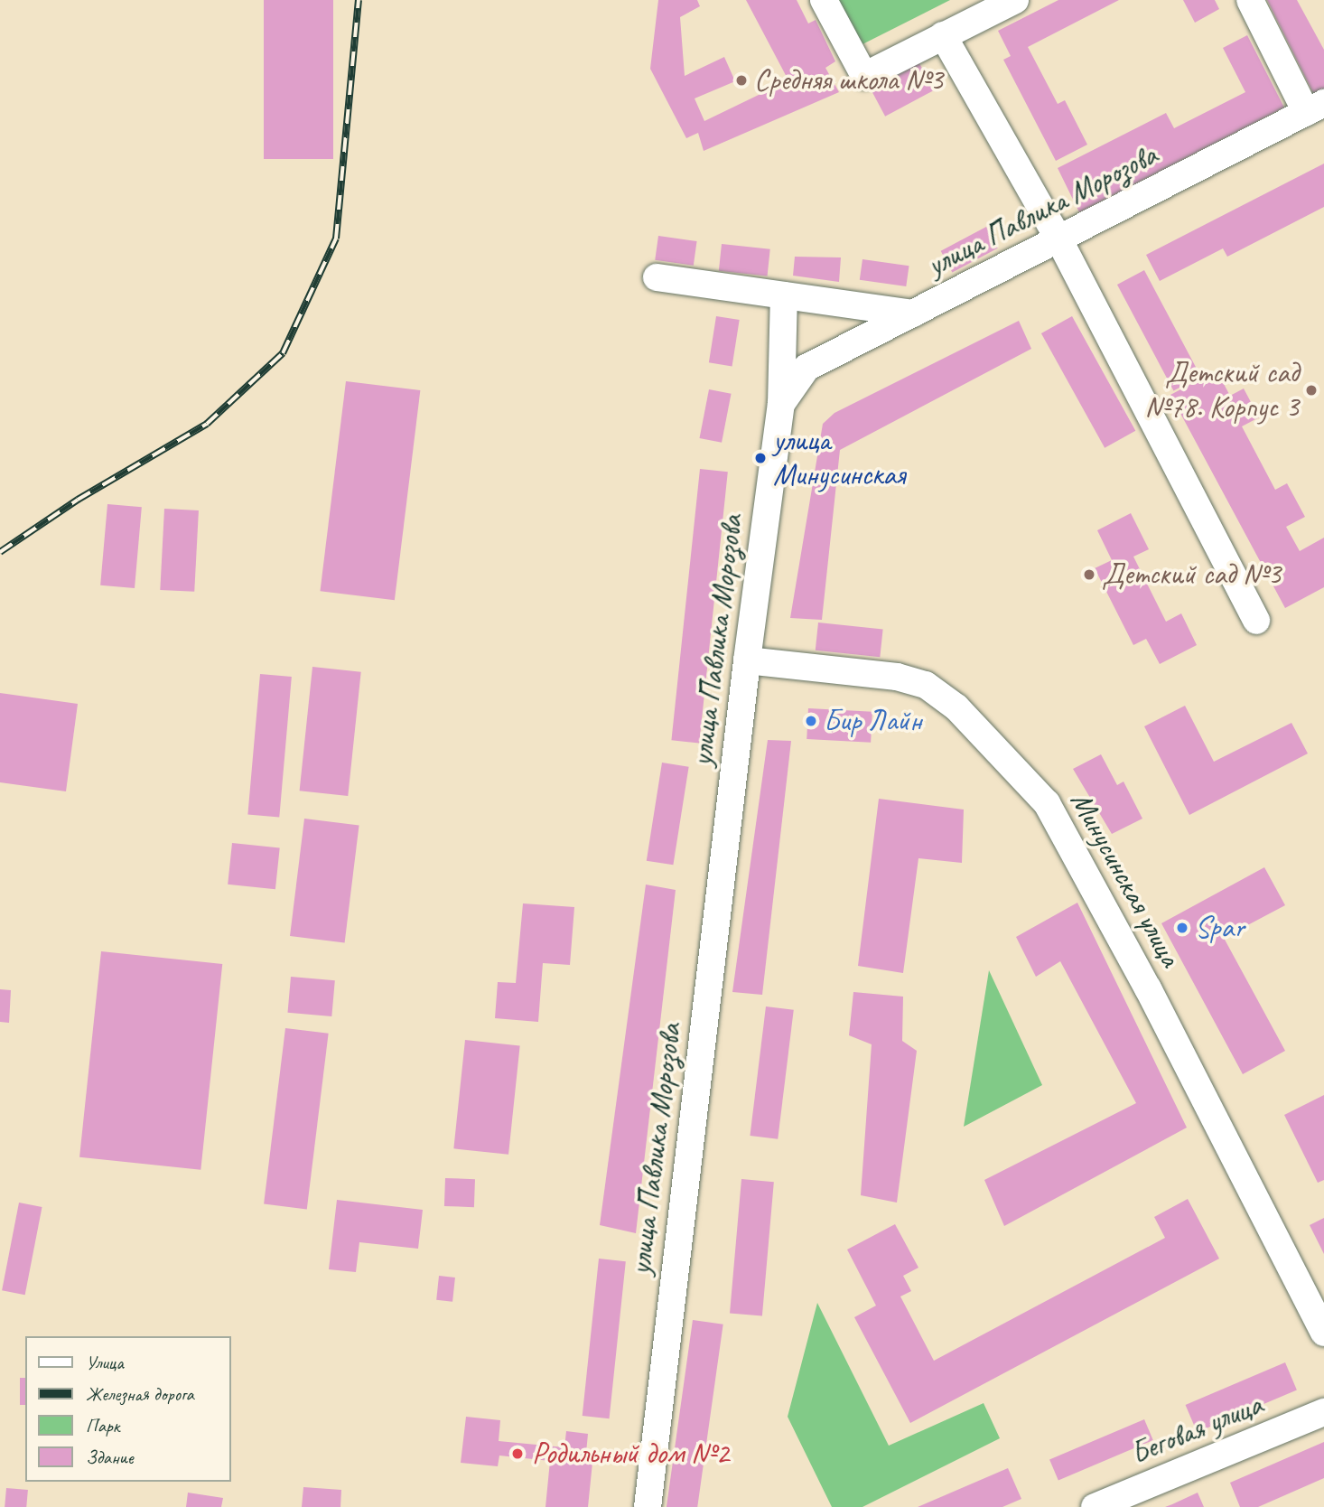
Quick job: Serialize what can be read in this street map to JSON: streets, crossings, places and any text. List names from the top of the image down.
{
  "streets": {
    "street": ["улица Павлика Морозова", "Минусинская улица", "Беговая улица"]
  },
  "crossings": [
    ["улица Павлика Морозова", "Минусинская улица"]
  ],
  "places": [
    "Средняя школа №3",
    "Детский сад №78. Корпус 3",
    "улица Минусинская",
    "Детский сад №3",
    "Бир Лайн",
    "Spar",
    "Родильный дом №2"
  ],
  "legend": [
    "Улица",
    "Железная дорога",
    "Парк",
    "Здание"
  ]
}
